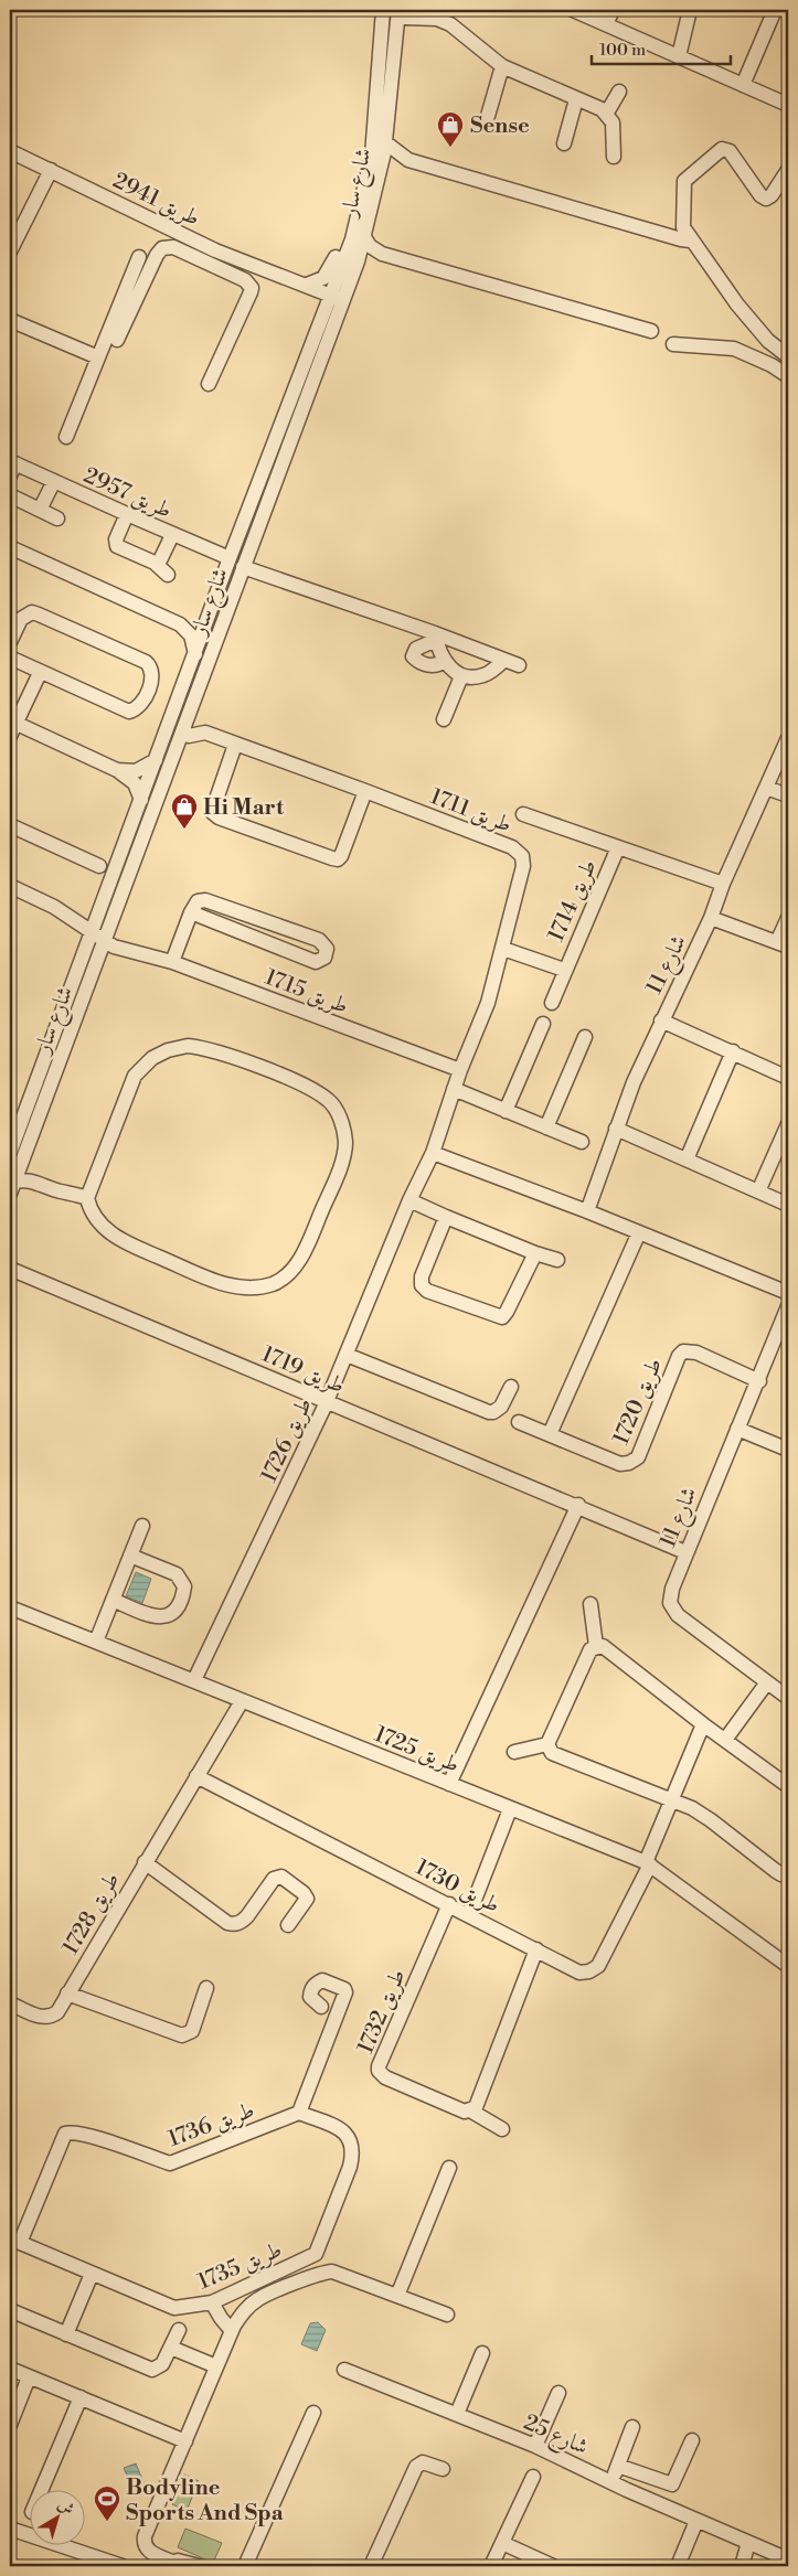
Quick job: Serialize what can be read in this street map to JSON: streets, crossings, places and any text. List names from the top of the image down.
{
  "streets": {
    "street": [
      "شارع سار",
      "طريق 2941",
      "طريق 2957",
      "طريق 1711",
      "طريق 1714",
      "شارع 11",
      "طريق 1715",
      "طريق 1719",
      "طريق 1720",
      "طريق 1726",
      "طريق 1725",
      "طريق 1730",
      "طريق 1728",
      "طريق 1732",
      "طريق 1736",
      "طريق 1735",
      "شارع 25"
    ]
  },
  "crossings": [
    ["شارع سار", "طريق 2941"],
    ["شارع سار", "طريق 2957"],
    ["شارع سار", "طريق 1715"],
    ["طريق 1711", "طريق 1714"],
    ["طريق 1711", "طريق 1715"],
    ["طريق 1711", "طريق 1726"],
    ["طريق 1714", "شارع 11"],
    ["شارع 11", "طريق 1719"],
    ["شارع 11", "طريق 1720"],
    ["طريق 1719", "طريق 1726"],
    ["طريق 1726", "طريق 1725"],
    ["طريق 1725", "طريق 1730"],
    ["طريق 1725", "طريق 1728"],
    ["طريق 1730", "طريق 1728"],
    ["طريق 1730", "طريق 1732"],
    ["طريق 1736", "طريق 1735"]
  ],
  "places": {
    "shop": ["Sense", "Hi Mart"],
    "sports": ["Bodyline Sports And Spa"]
  },
  "scale_bar": "100 m",
  "north": "top right"
}
